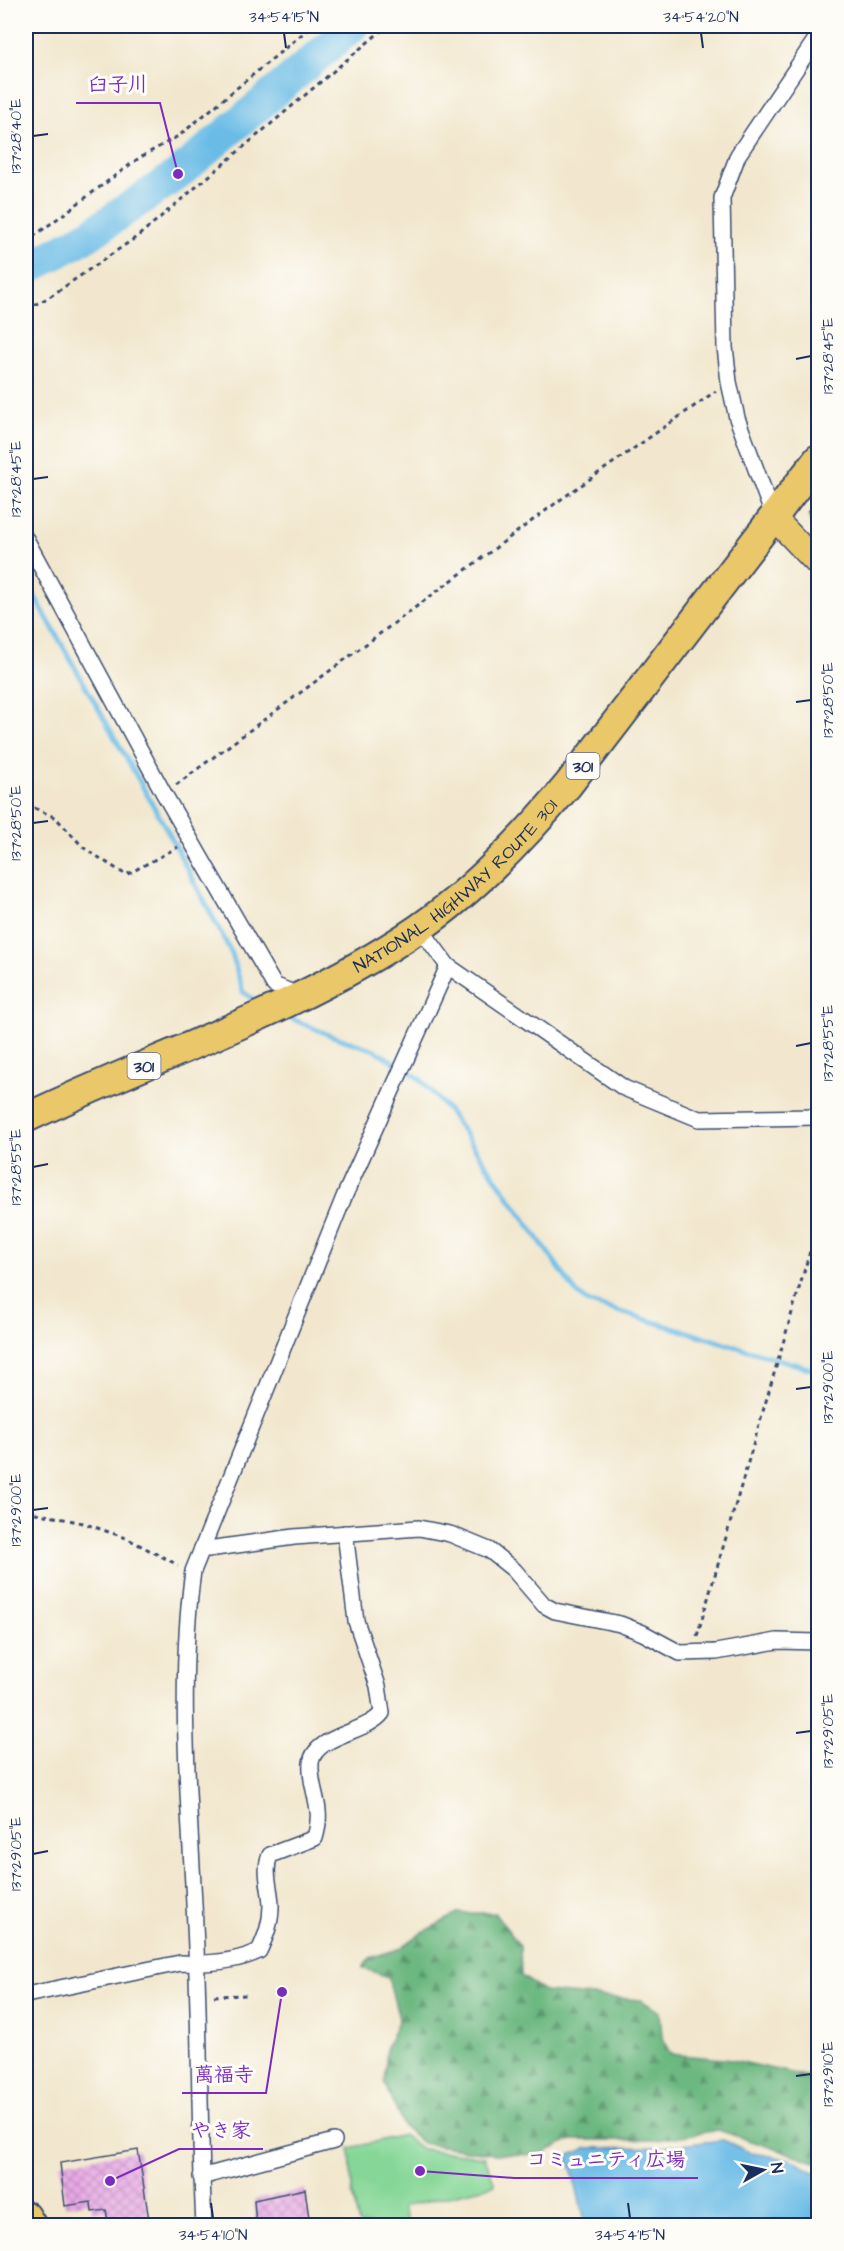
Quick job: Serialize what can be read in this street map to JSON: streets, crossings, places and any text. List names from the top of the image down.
{
  "streets": {
    "highway": ["301", "NATIONAL HIGHWAY ROUTE 301"]
  },
  "places": [
    "臼子川",
    "萬福寺",
    "コミュニティ広場",
    "やき家"
  ],
  "north": "right",
  "coordinates": [
    "34°54'15\"N",
    "34°54'20\"N",
    "137°28'40\"E",
    "137°28'45\"E",
    "137°28'50\"E",
    "137°28'55\"E",
    "137°29'00\"E",
    "137°29'05\"E",
    "137°29'10\"E",
    "34°54'10\"N"
  ]
}
